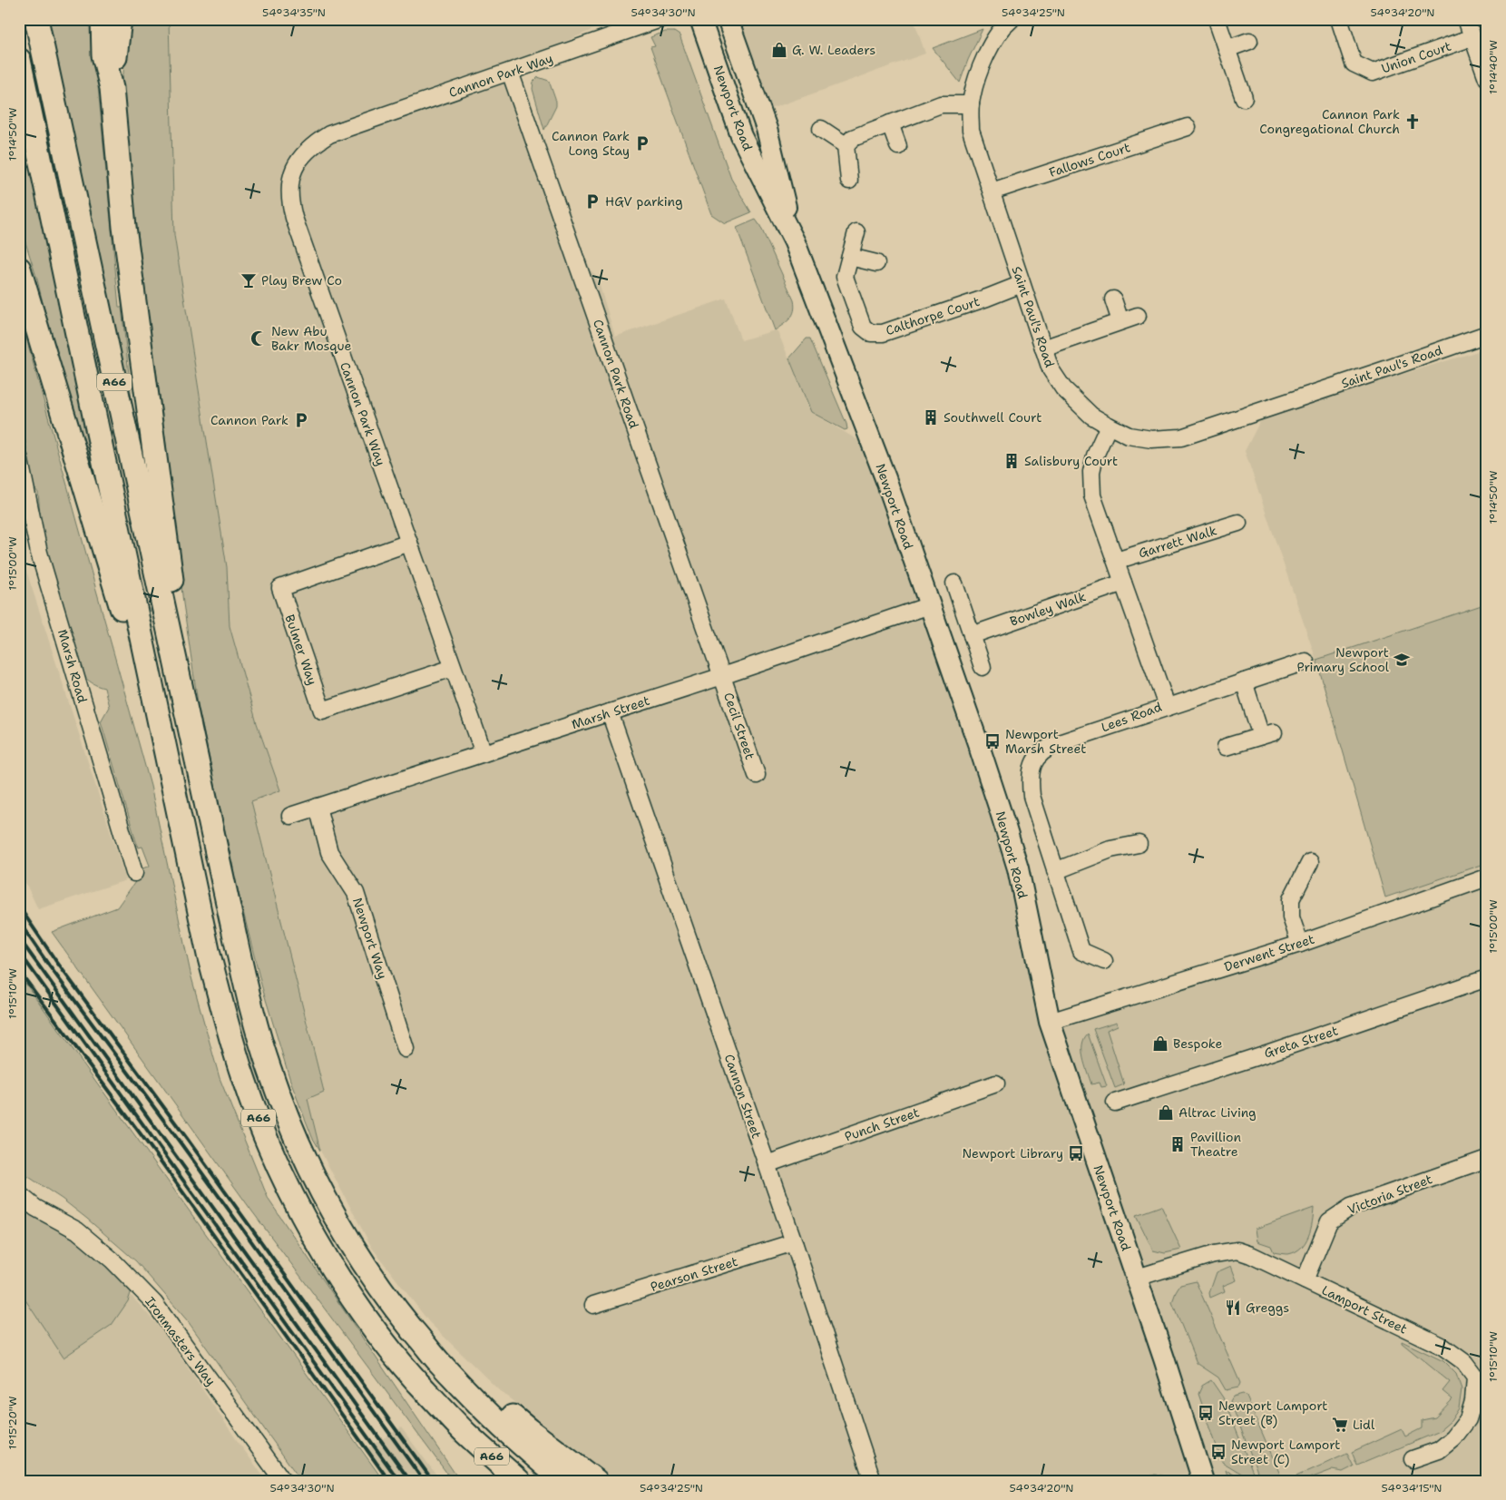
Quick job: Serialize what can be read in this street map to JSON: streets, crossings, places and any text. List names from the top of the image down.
{
  "streets": {
    "highway": ["A66"],
    "main road": ["Newport Road"],
    "street": [
      "Union Court",
      "Cannon Park Way",
      "Fallows Court",
      "Calthorpe Court",
      "Saint Paul's Road",
      "Cannon Park Road",
      "Garrett Walk",
      "Bowley Walk",
      "Bulmer Way",
      "Marsh Road",
      "Marsh Street",
      "Lees Road",
      "Cecil Street",
      "Newport Way",
      "Derwent Street",
      "Greta Street",
      "Cannon Street",
      "Punch Street",
      "Victoria Street",
      "Pearson Street",
      "Lamport Street",
      "Ironmasters Way"
    ]
  },
  "crossings": [
    ["Cannon Park Way", "Cannon Park Road"],
    ["Cannon Park Way", "Bulmer Way"],
    ["Cannon Park Way", "Marsh Street"],
    ["Newport Road", "Marsh Street"],
    ["Newport Road", "Derwent Street"],
    ["Newport Road", "Lamport Street"],
    ["Fallows Court", "Saint Paul's Road"],
    ["Calthorpe Court", "Saint Paul's Road"],
    ["Saint Paul's Road", "Lees Road"],
    ["Cannon Park Road", "Marsh Street"],
    ["Cannon Park Road", "Cecil Street"],
    ["Garrett Walk", "Lees Road"],
    ["Bowley Walk", "Lees Road"],
    ["Marsh Street", "Cecil Street"],
    ["Marsh Street", "Newport Way"],
    ["Marsh Street", "Cannon Street"],
    ["Cannon Street", "Punch Street"],
    ["Cannon Street", "Pearson Street"],
    ["Victoria Street", "Lamport Street"]
  ],
  "places": {
    "shop": ["G. W. Leaders", "Bespoke", "Altrac Living"],
    "church": ["Cannon Park Congregational Church"],
    "parking": ["Cannon Park Long Stay", "HGV parking", "Cannon Park"],
    "bar": ["Play Brew Co"],
    "mosque": ["New Abu Bakr Mosque"],
    "building": ["Southwell Court", "Salisbury Court", "Pavillion Theatre"],
    "school or university": ["Newport Primary School"],
    "bus stop": [
      "Newport Marsh Street",
      "Newport Library",
      "Newport Lamport Street (B)",
      "Newport Lamport Street (C)"
    ],
    "restaurant": ["Greggs"],
    "supermarket": ["Lidl"]
  },
  "coordinates": [
    "54°34'35\"N",
    "54°34'30\"N",
    "54°34'25\"N",
    "54°34'20\"N",
    "1°14'40\"W",
    "1°14'50\"W",
    "1°15'00\"W",
    "1°15'10\"W",
    "1°15'20\"W",
    "54°34'15\"N"
  ]
}
